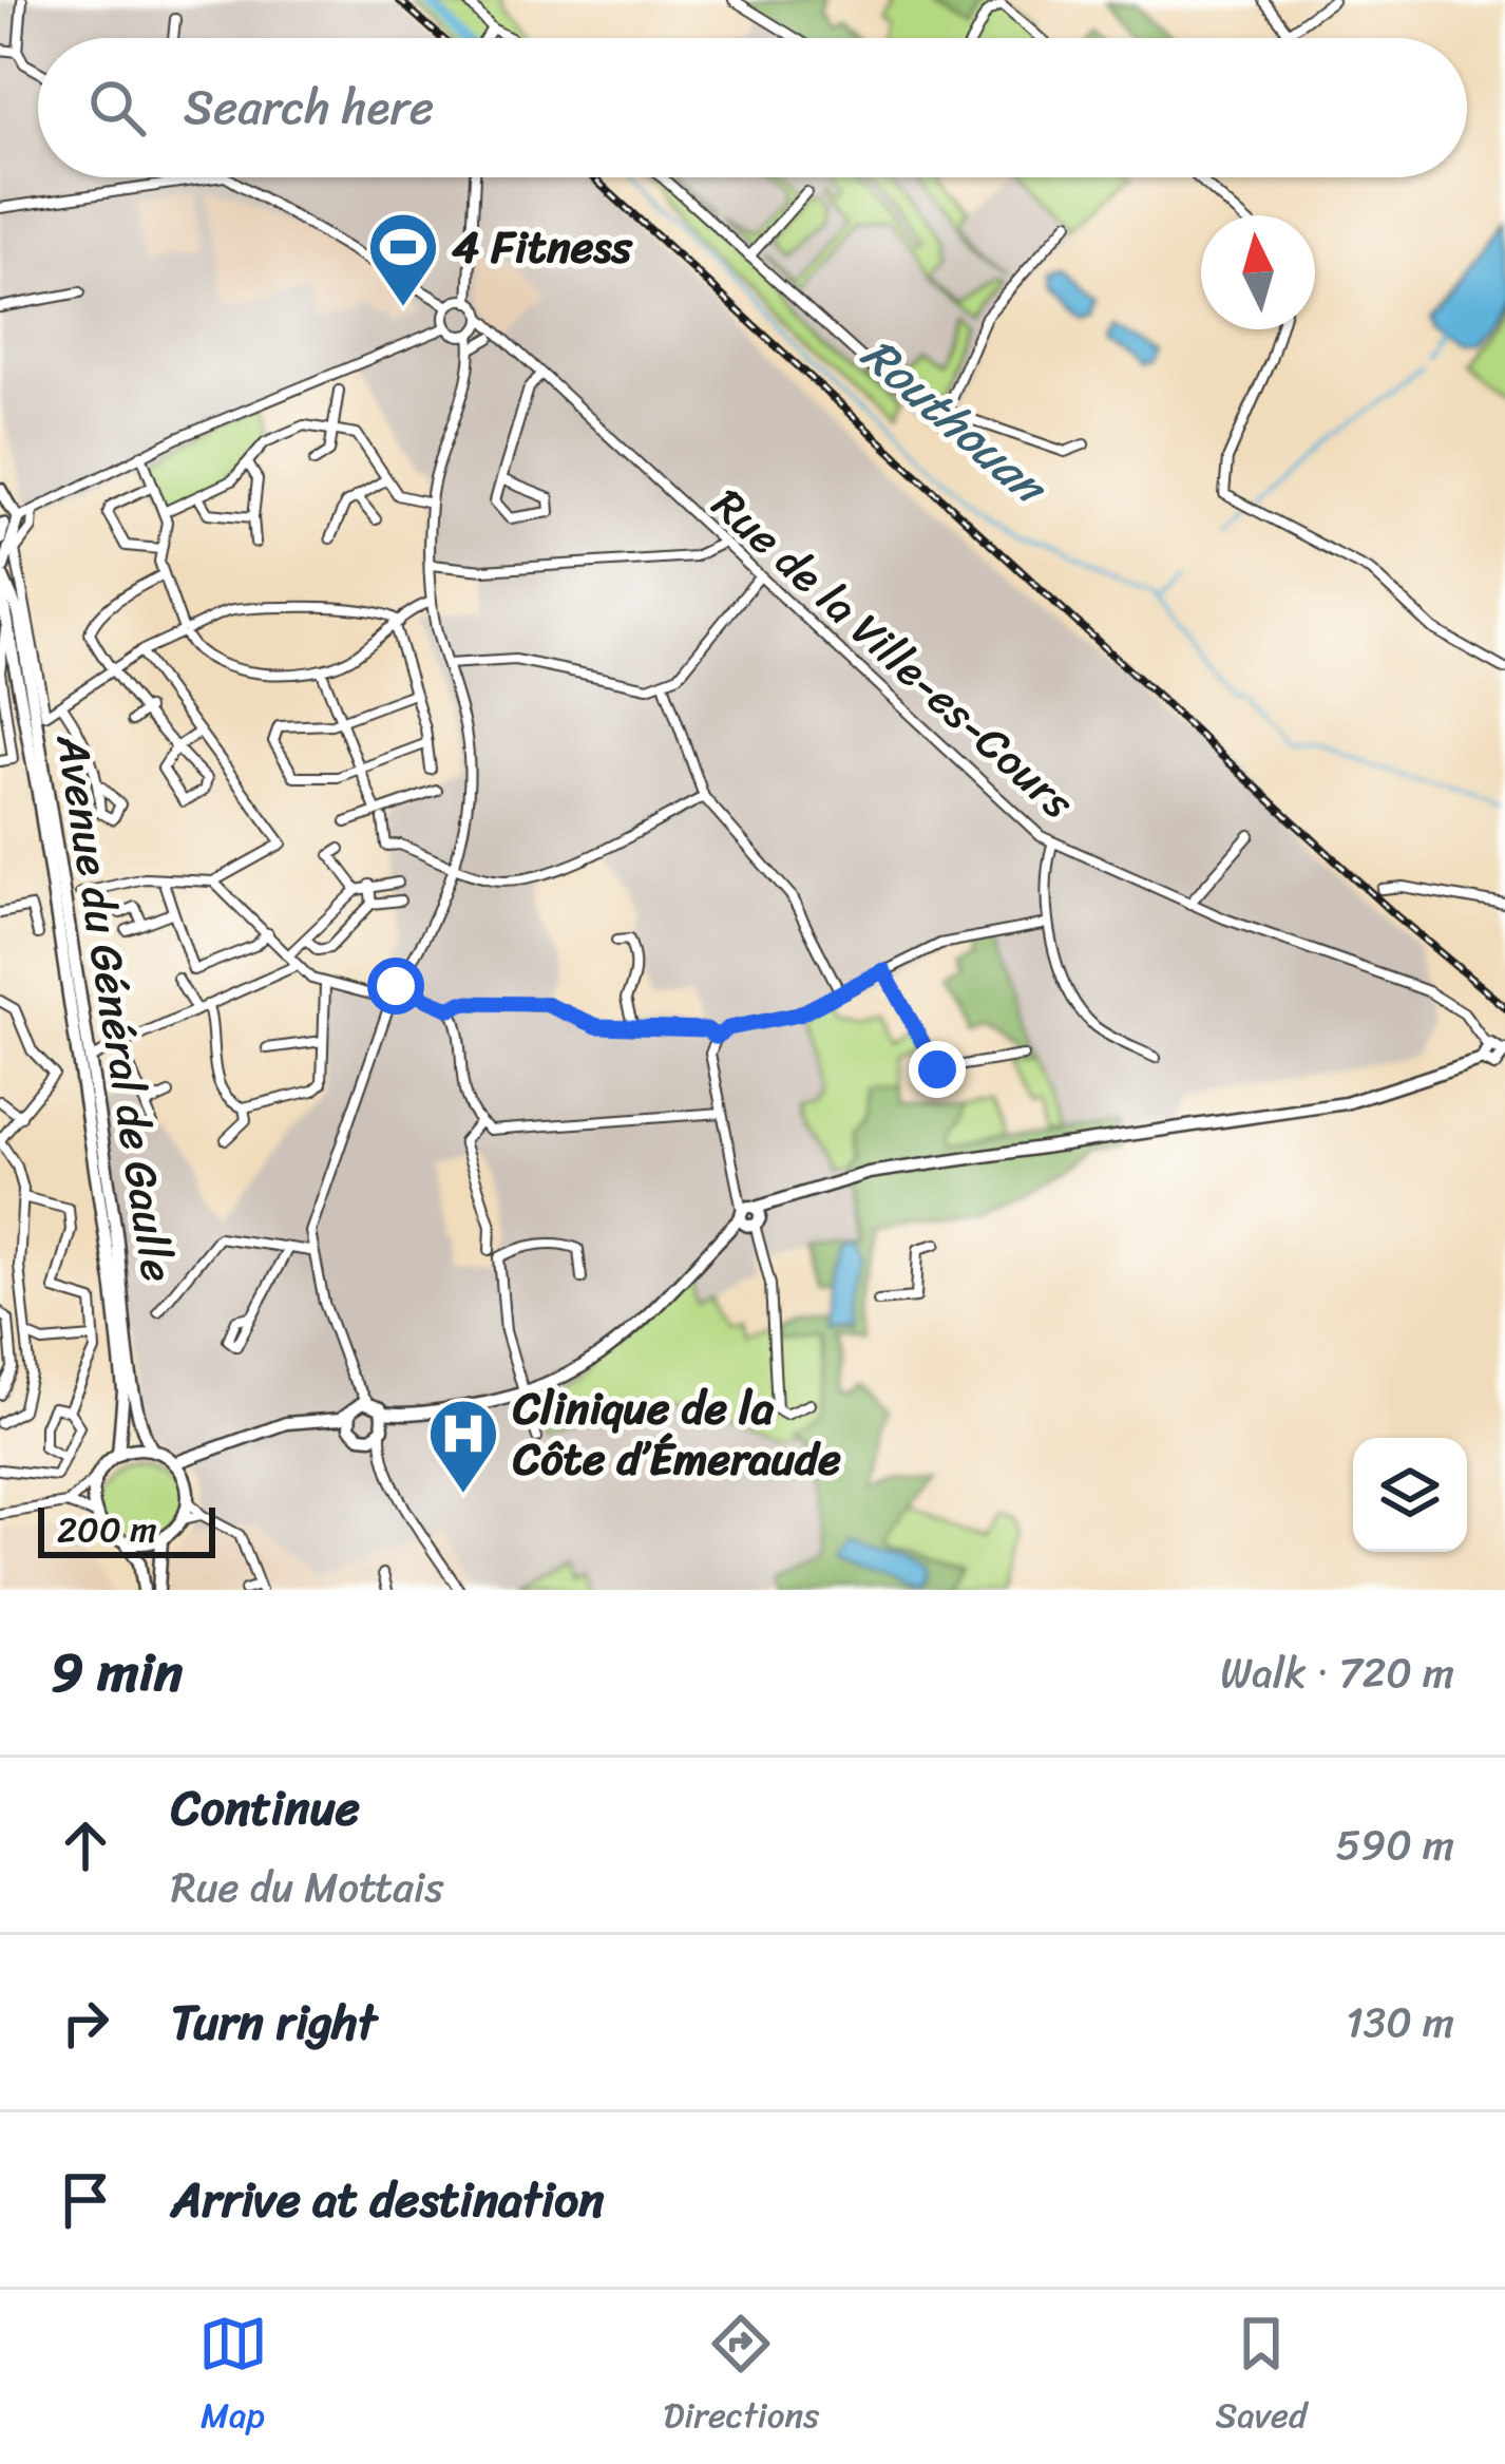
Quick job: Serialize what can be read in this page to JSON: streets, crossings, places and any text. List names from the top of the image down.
{
  "streets": {
    "main road": ["Avenue du Général de Gaulle"],
    "street": ["Rue de la Ville-es-Cours"]
  },
  "water": ["Routhouan"],
  "places": {
    "sports": ["4 Fitness"],
    "hospital": ["Clinique de la Côte d’Émeraude"]
  },
  "scale_bar": "200 m",
  "north": "top",
  "page": {
    "search": "Search here",
    "scale": "200 m",
    "heading": ["9 min", "Walk · 720 m"],
    "list": [
      ["Continue", "Rue du Mottais", "590 m"],
      ["Turn right", "130 m"],
      "Arrive at destination"
    ],
    "nav": ["Map", "Directions", "Saved"]
  }
}
